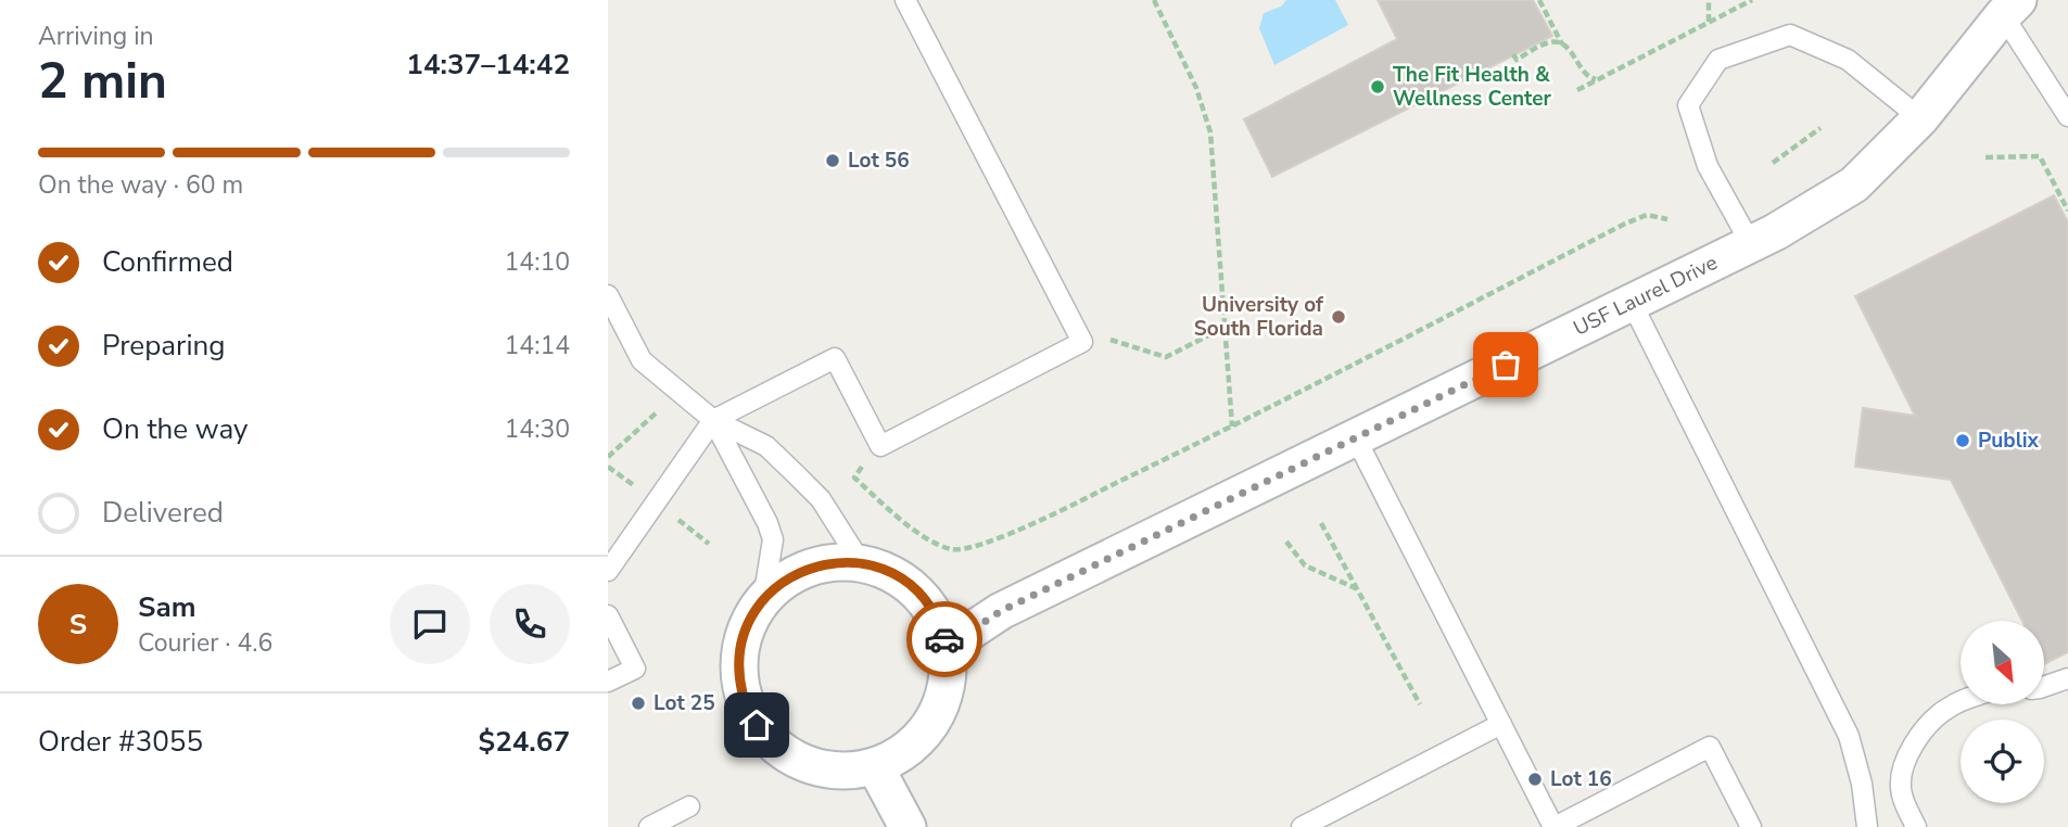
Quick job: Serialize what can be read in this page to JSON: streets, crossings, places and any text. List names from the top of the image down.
{
  "streets": {
    "street": ["USF Laurel Drive"]
  },
  "places": [
    "The Fit Health & Wellness Center",
    "Lot 56",
    "University of South Florida",
    "Publix",
    "Lot 25",
    "Lot 16"
  ],
  "north": "bottom right",
  "page": {
    "heading": ["2 min", "Arriving in", "14:37–14:42"],
    "panel": [
      "Sam",
      "Courier · 4.6",
      "Order #3055",
      "$24.67"
    ],
    "bar": "On the way · 60 m",
    "list": [
      ["Confirmed", "14:10"],
      ["Preparing", "14:14"],
      ["On the way", "14:30"],
      "Delivered"
    ],
    "round": "S"
  }
}
